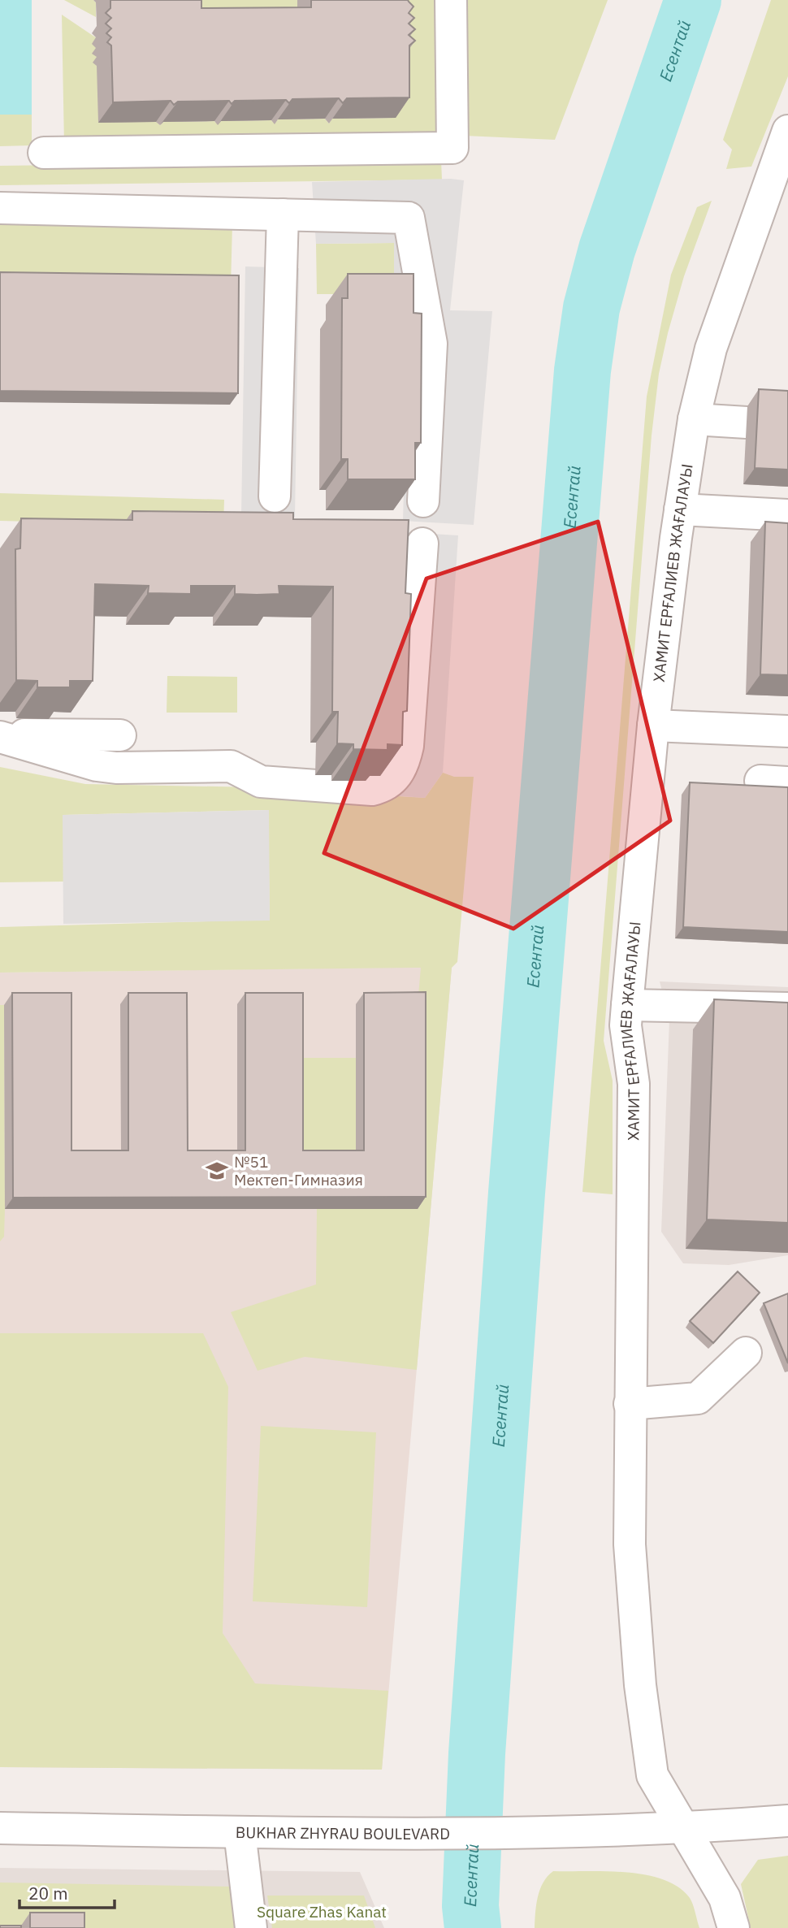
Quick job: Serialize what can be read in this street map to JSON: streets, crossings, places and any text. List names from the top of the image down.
{
  "streets": {
    "street": ["ХАМИТ ЕРҒАЛИЕВ ЖАҒАЛАУЫ", "BUKHAR ZHYRAU BOULEVARD"]
  },
  "crossings": [
    ["ХАМИТ ЕРҒАЛИЕВ ЖАҒАЛАУЫ", "BUKHAR ZHYRAU BOULEVARD"]
  ],
  "water": ["Есентай"],
  "parks": ["Square Zhas Kanat"],
  "places": {
    "school or university": ["№51 Мектеп-Гимназия"]
  },
  "scale_bar": "20 m"
}
